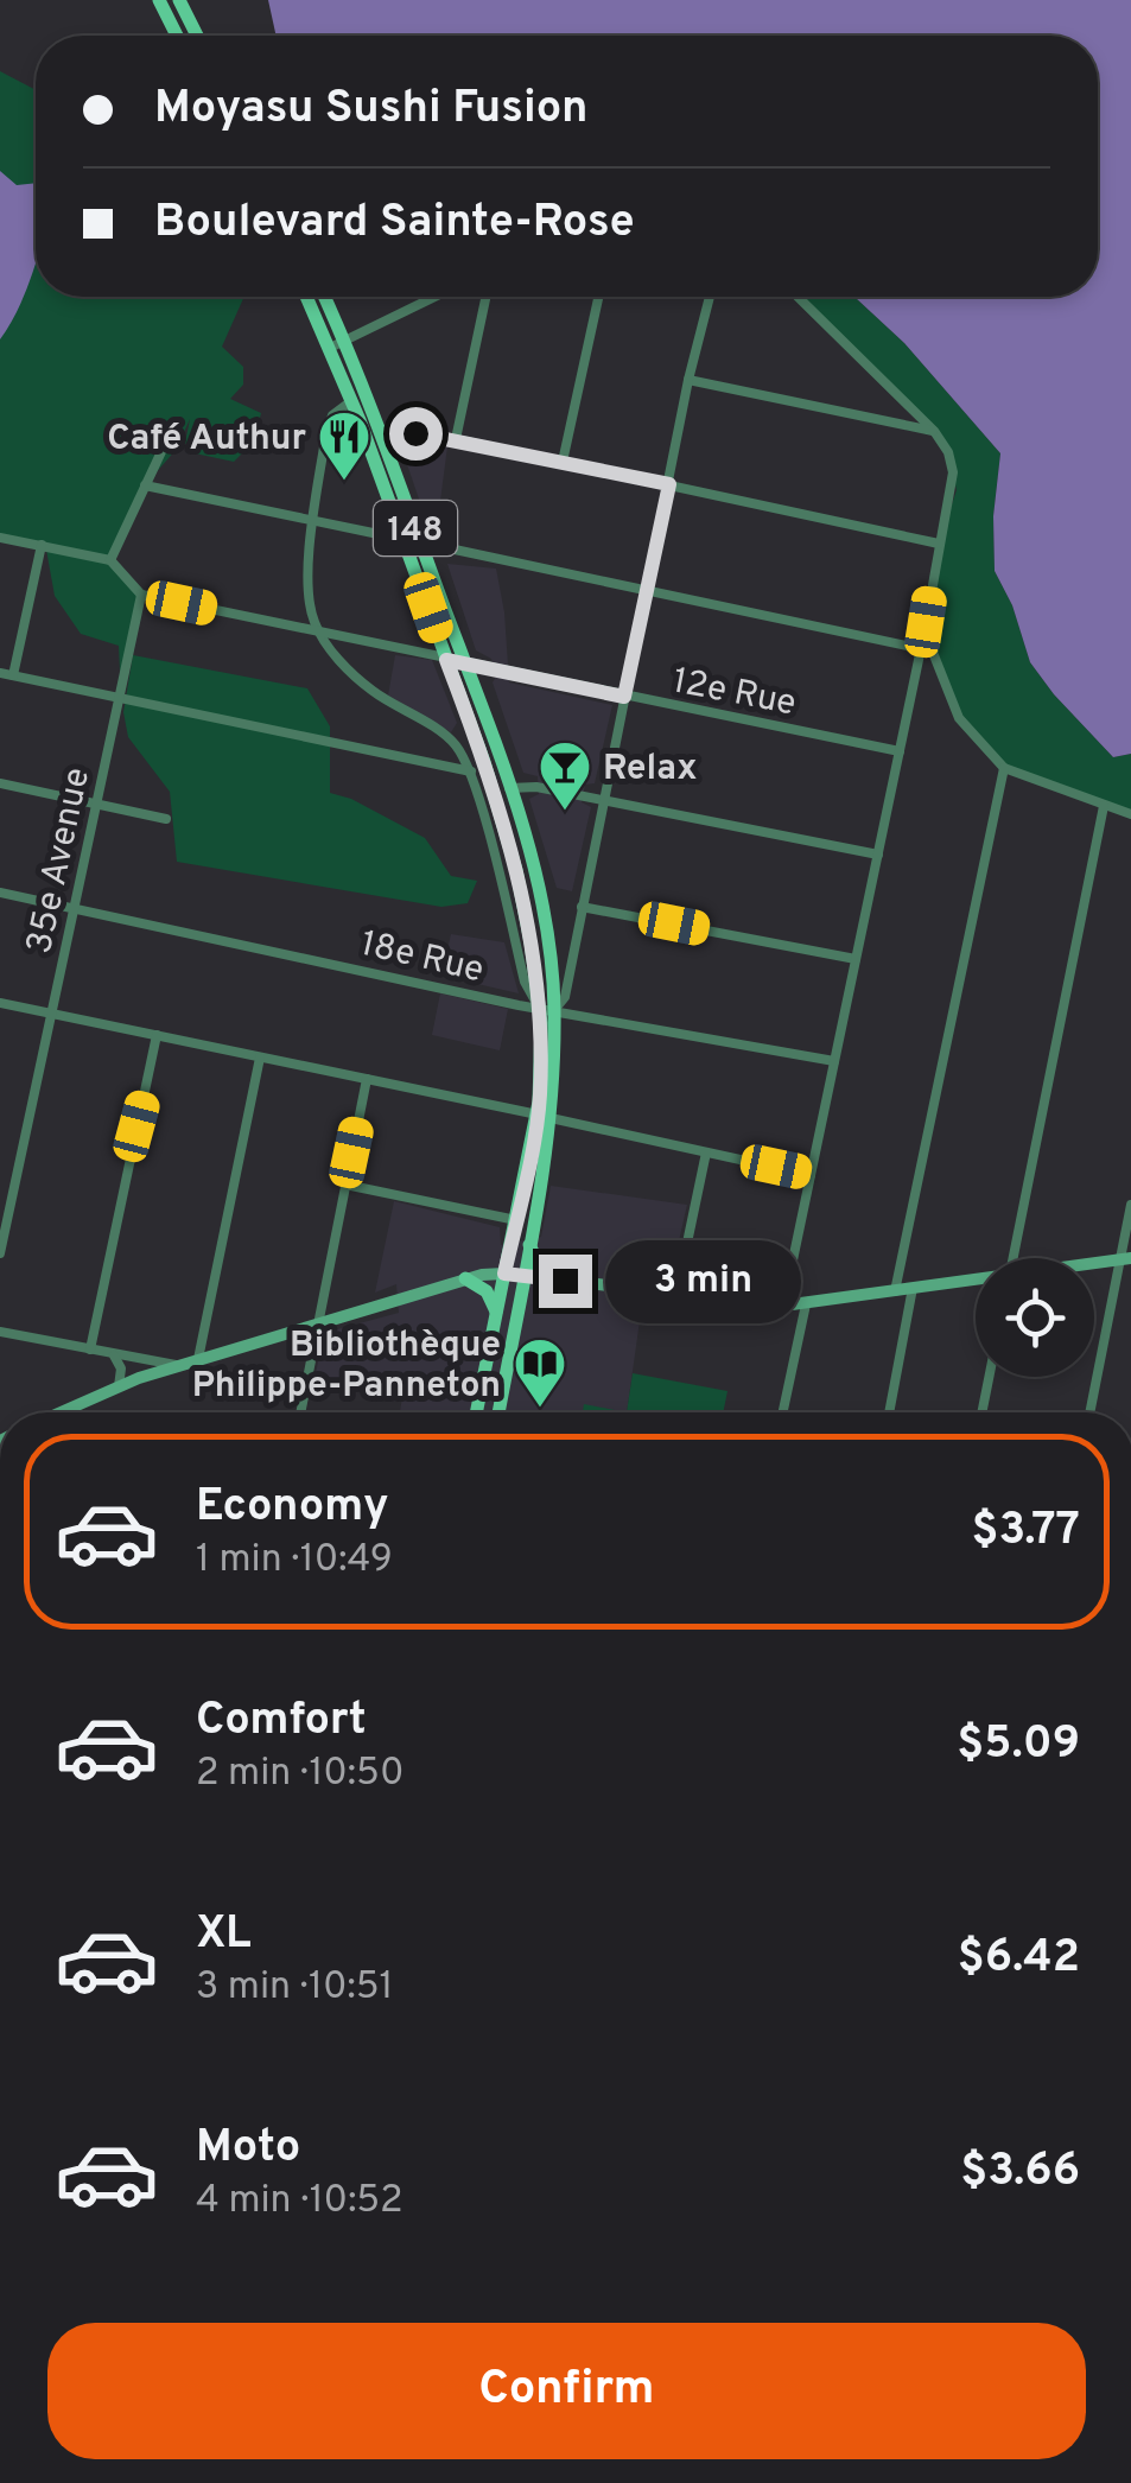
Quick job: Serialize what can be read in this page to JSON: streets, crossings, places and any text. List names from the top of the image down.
{
  "streets": {
    "main road": ["148"],
    "street": ["12e Rue", "35e Avenue", "18e Rue"]
  },
  "crossings": [
    ["148", "12e Rue"],
    ["148", "18e Rue"],
    ["12e Rue", "35e Avenue"],
    ["35e Avenue", "18e Rue"]
  ],
  "places": {
    "restaurant": ["Café Authur"],
    "bar": ["Relax"],
    "library": ["Bibliothèque Philippe-Panneton"]
  },
  "page": {
    "banner": ["Moyasu Sushi Fusion", "Boulevard Sainte-Rose"],
    "bubble": "3 min",
    "list": [
      {
        "name": "Economy",
        "note": "1 min · 10:49",
        "value": "$3.77"
      },
      {
        "name": "Comfort",
        "note": "2 min · 10:50",
        "value": "$5.09"
      },
      {
        "name": "XL",
        "note": "3 min · 10:51",
        "value": "$6.42"
      },
      {
        "name": "Moto",
        "note": "4 min · 10:52",
        "value": "$3.66"
      }
    ],
    "buttons": "Confirm"
  }
}
